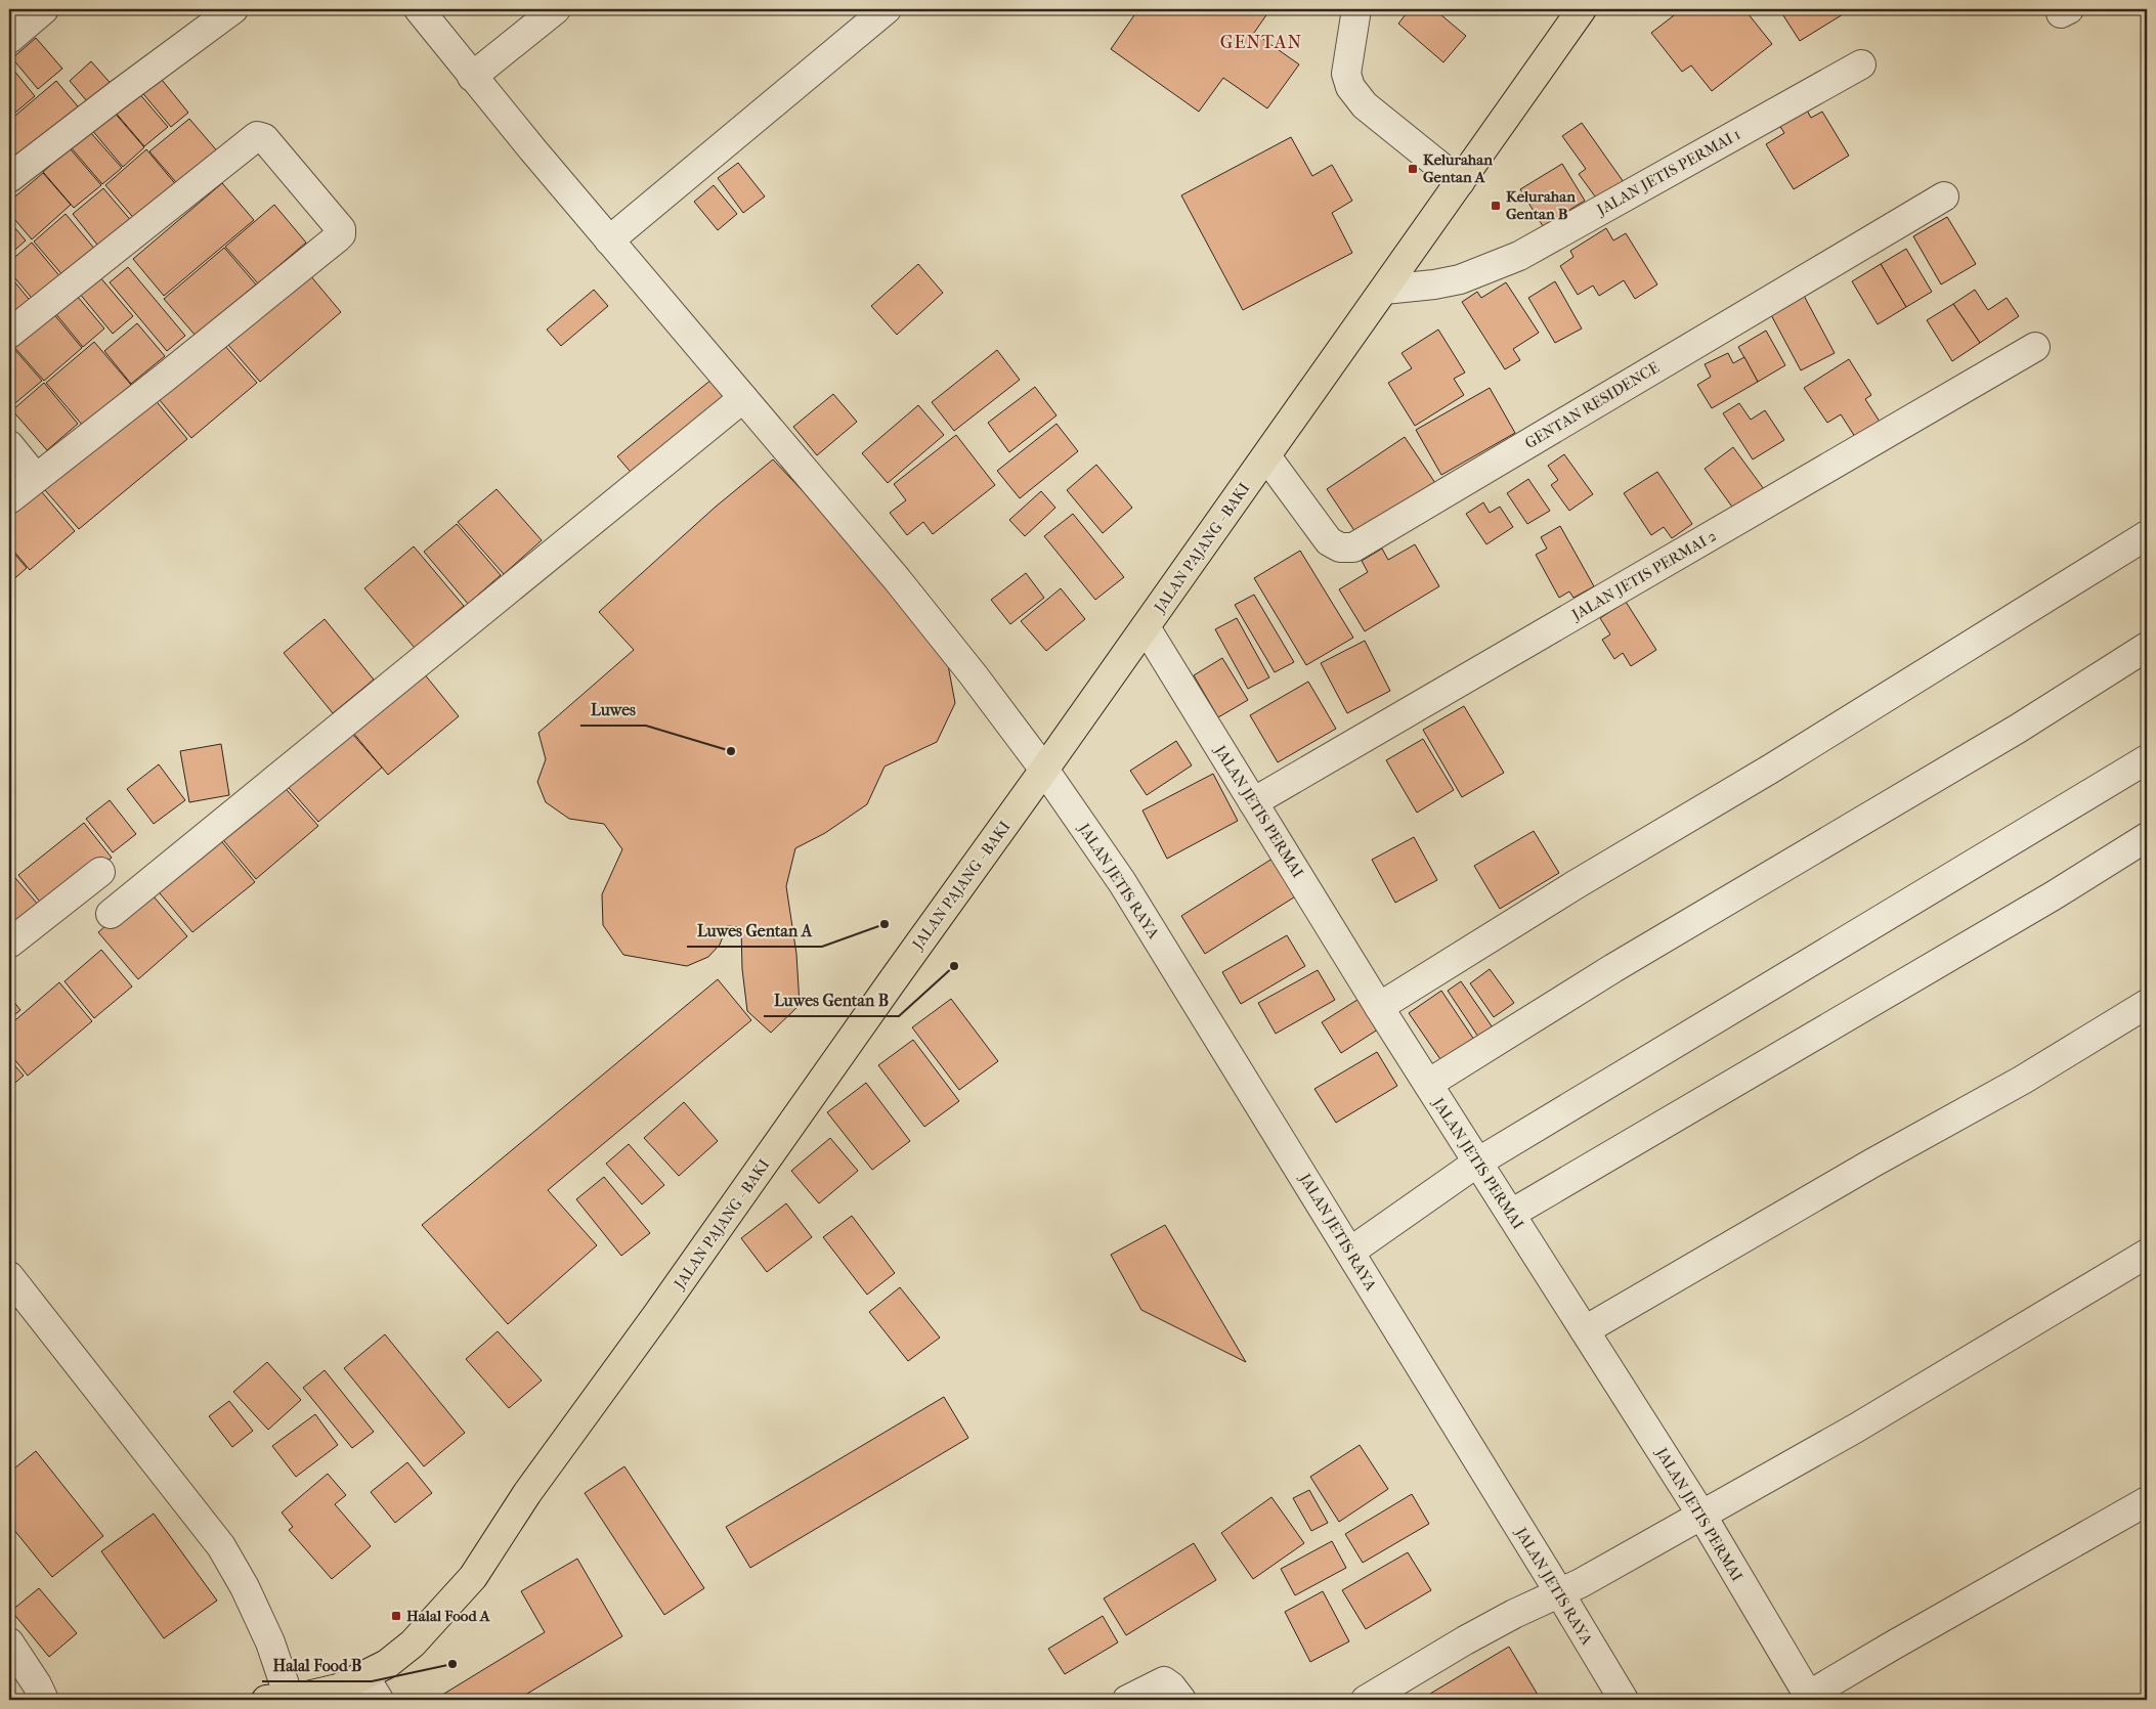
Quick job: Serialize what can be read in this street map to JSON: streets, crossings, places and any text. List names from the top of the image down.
{
  "streets": {
    "main road": ["JALAN PAJANG - BAKI"],
    "street": [
      "JALAN JETIS PERMAI 1",
      "GENTAN RESIDENCE",
      "JALAN JETIS PERMAI 2",
      "JALAN JETIS PERMAI",
      "JALAN JETIS RAYA"
    ]
  },
  "crossings": [
    ["JALAN JETIS PERMAI 1", "JALAN PAJANG - BAKI"],
    ["GENTAN RESIDENCE", "JALAN PAJANG - BAKI"],
    ["JALAN PAJANG - BAKI", "JALAN JETIS PERMAI"],
    ["JALAN PAJANG - BAKI", "JALAN JETIS RAYA"],
    ["JALAN JETIS PERMAI 2", "JALAN JETIS PERMAI"]
  ],
  "districts": ["GENTAN"],
  "places": {
    "transit": ["Kelurahan Gentan A", "Kelurahan Gentan B", "Halal Food A"],
    "other": [
      "Luwes",
      "Luwes Gentan A",
      "Luwes Gentan B",
      "Halal Food B"
    ]
  }
}
